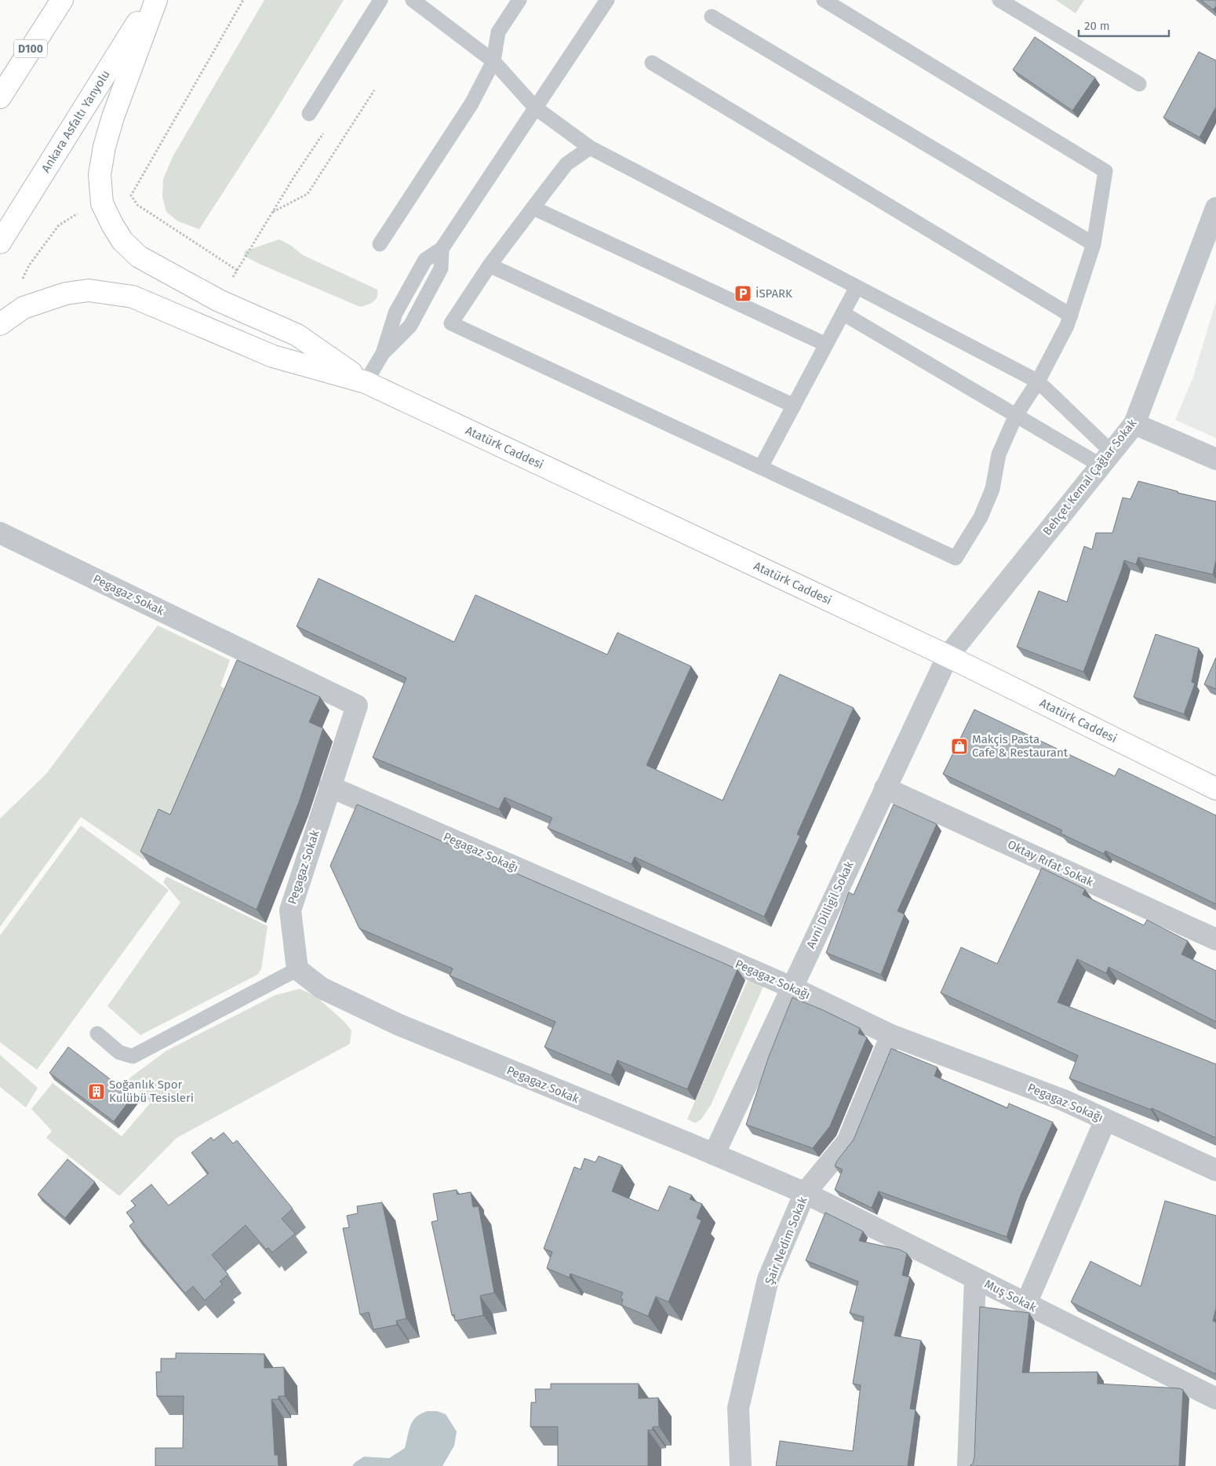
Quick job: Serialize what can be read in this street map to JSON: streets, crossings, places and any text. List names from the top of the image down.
{
  "streets": {
    "main road": ["D100", "Ankara Asfaltı Yanyolu", "Atatürk Caddesi"],
    "street": [
      "Behçet Kemal Çağlar Sokak",
      "Pegagaz Sokak",
      "Pegagaz Sokağı",
      "Oktay Rıfat Sokak",
      "Avni Dilligil Sokak",
      "Şair Nedim Sokak",
      "Muş Sokak"
    ]
  },
  "crossings": [
    ["Atatürk Caddesi", "Behçet Kemal Çağlar Sokak"],
    ["Atatürk Caddesi", "Avni Dilligil Sokak"],
    ["Behçet Kemal Çağlar Sokak", "Avni Dilligil Sokak"],
    ["Pegagaz Sokak", "Pegagaz Sokağı"],
    ["Pegagaz Sokak", "Avni Dilligil Sokak"],
    ["Pegagaz Sokak", "Şair Nedim Sokak"],
    ["Pegagaz Sokak", "Muş Sokak"],
    ["Pegagaz Sokağı", "Avni Dilligil Sokak"],
    ["Pegagaz Sokağı", "Şair Nedim Sokak"],
    ["Oktay Rıfat Sokak", "Avni Dilligil Sokak"],
    ["Şair Nedim Sokak", "Muş Sokak"]
  ],
  "places": {
    "parking": ["İSPARK"],
    "shop": ["Makçis Pasta Cafe & Restaurant"],
    "building": ["Soğanlık Spor Kulübü Tesisleri"]
  },
  "scale_bar": "20 m"
}
